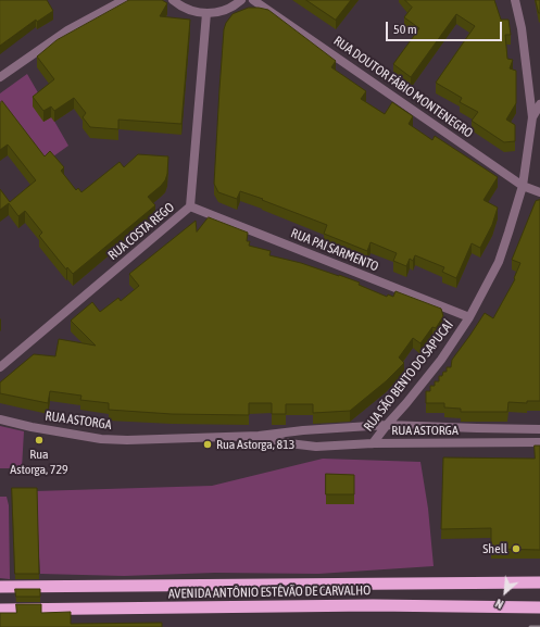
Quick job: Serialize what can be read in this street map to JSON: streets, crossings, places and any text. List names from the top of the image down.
{
  "streets": {
    "highway": ["AVENIDA ANTÔNIO ESTÊVÃO DE CARVALHO"],
    "street": [
      "RUA DOUTOR FÁBIO MONTENEGRO",
      "RUA COSTA REGO",
      "RUA PAI SARMENTO",
      "RUA SÃO BENTO DO SAPUCAÍ",
      "RUA ASTORGA"
    ]
  },
  "crossings": [
    ["RUA DOUTOR FÁBIO MONTENEGRO", "RUA SÃO BENTO DO SAPUCAÍ"],
    ["RUA COSTA REGO", "RUA PAI SARMENTO"],
    ["RUA PAI SARMENTO", "RUA SÃO BENTO DO SAPUCAÍ"],
    ["RUA SÃO BENTO DO SAPUCAÍ", "RUA ASTORGA"]
  ],
  "places": ["Rua Astorga, 729", "Rua Astorga, 813", "Shell"],
  "scale_bar": "50 m",
  "north": "bottom left"
}
